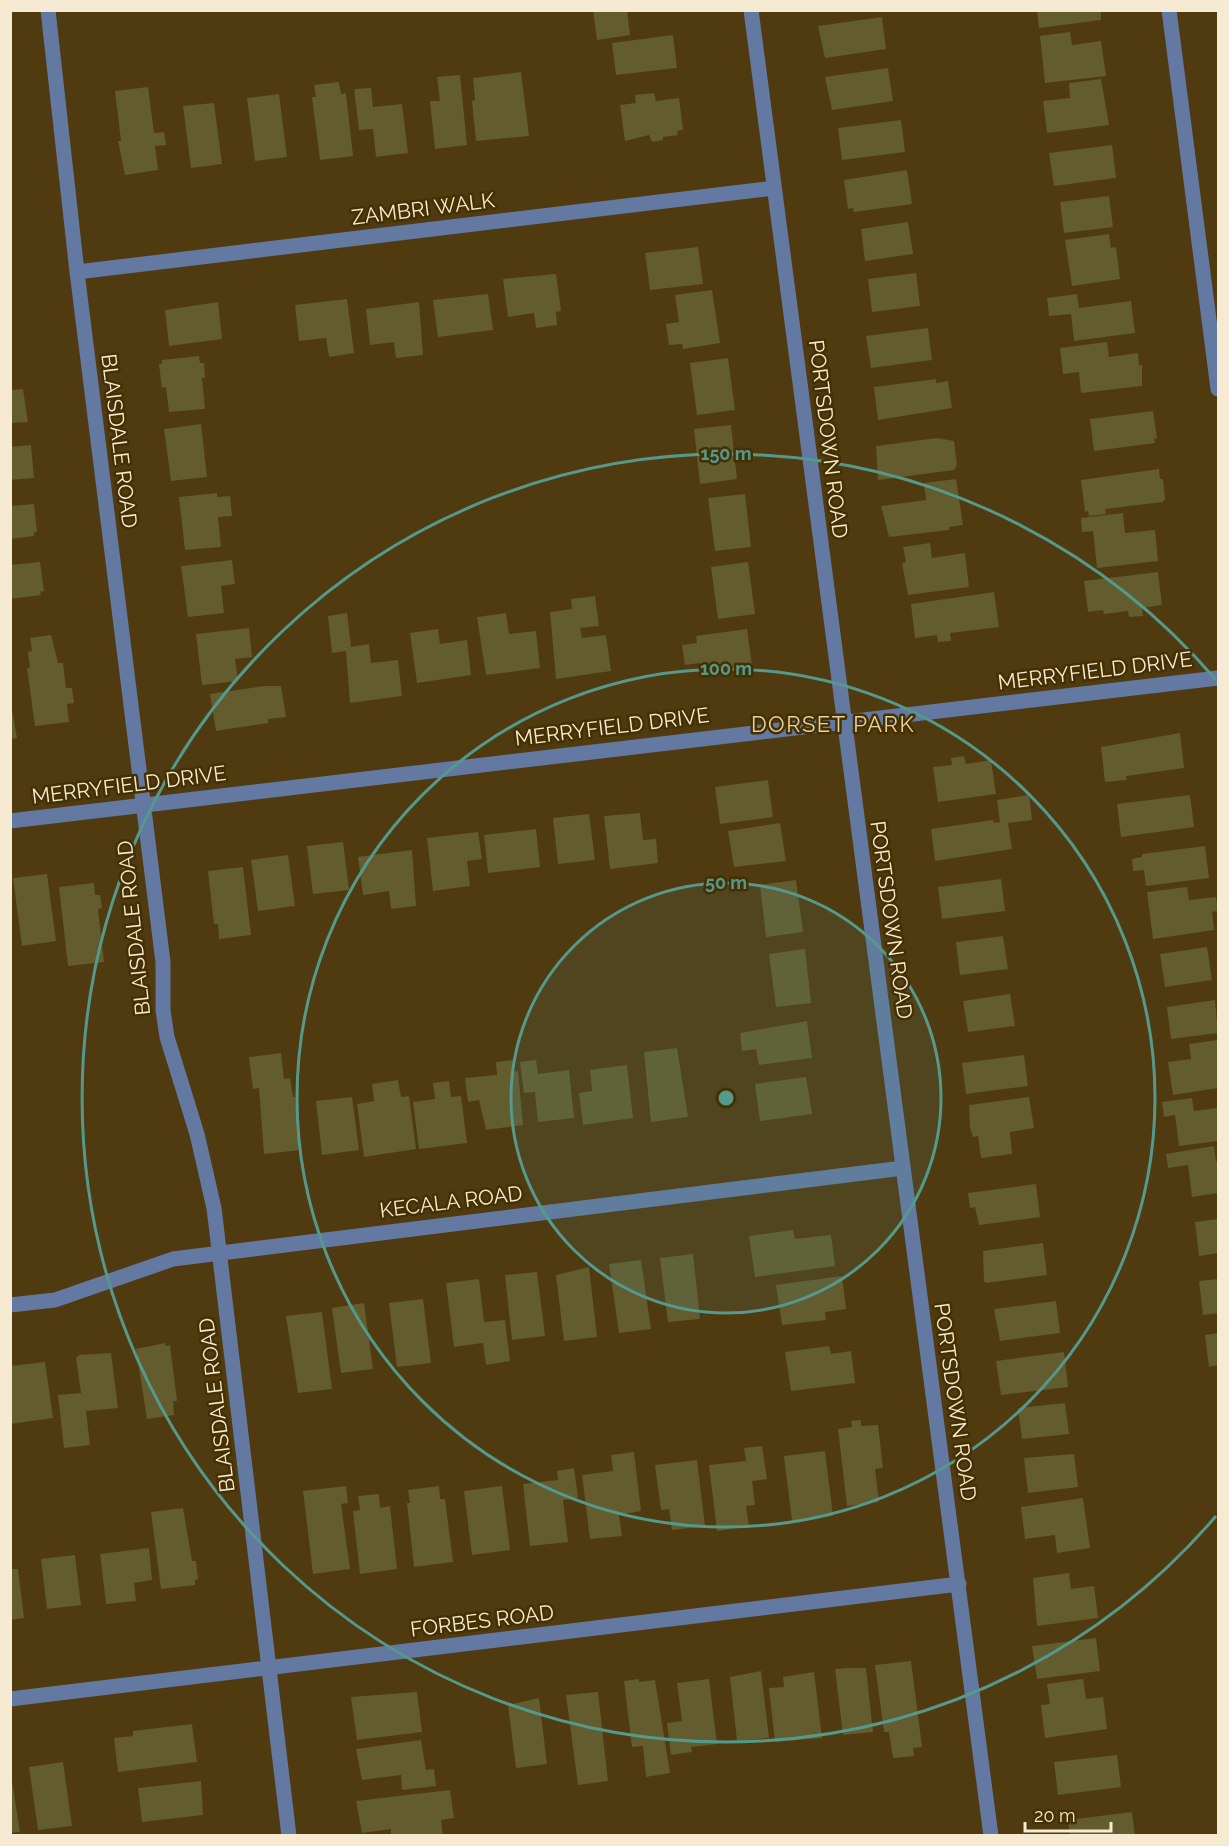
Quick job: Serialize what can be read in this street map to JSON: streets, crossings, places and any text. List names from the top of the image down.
{
  "streets": {
    "street": [
      "ZAMBRI WALK",
      "PORTSDOWN ROAD",
      "BLAISDALE ROAD",
      "MERRYFIELD DRIVE",
      "KECALA ROAD",
      "FORBES ROAD"
    ]
  },
  "crossings": [
    ["ZAMBRI WALK", "PORTSDOWN ROAD"],
    ["ZAMBRI WALK", "BLAISDALE ROAD"],
    ["PORTSDOWN ROAD", "MERRYFIELD DRIVE"],
    ["PORTSDOWN ROAD", "KECALA ROAD"],
    ["PORTSDOWN ROAD", "FORBES ROAD"],
    ["BLAISDALE ROAD", "MERRYFIELD DRIVE"],
    ["BLAISDALE ROAD", "KECALA ROAD"],
    ["BLAISDALE ROAD", "FORBES ROAD"]
  ],
  "districts": ["DORSET PARK"],
  "scale_bar": "20 m",
  "rings": ["150 m", "100 m", "50 m"]
}
